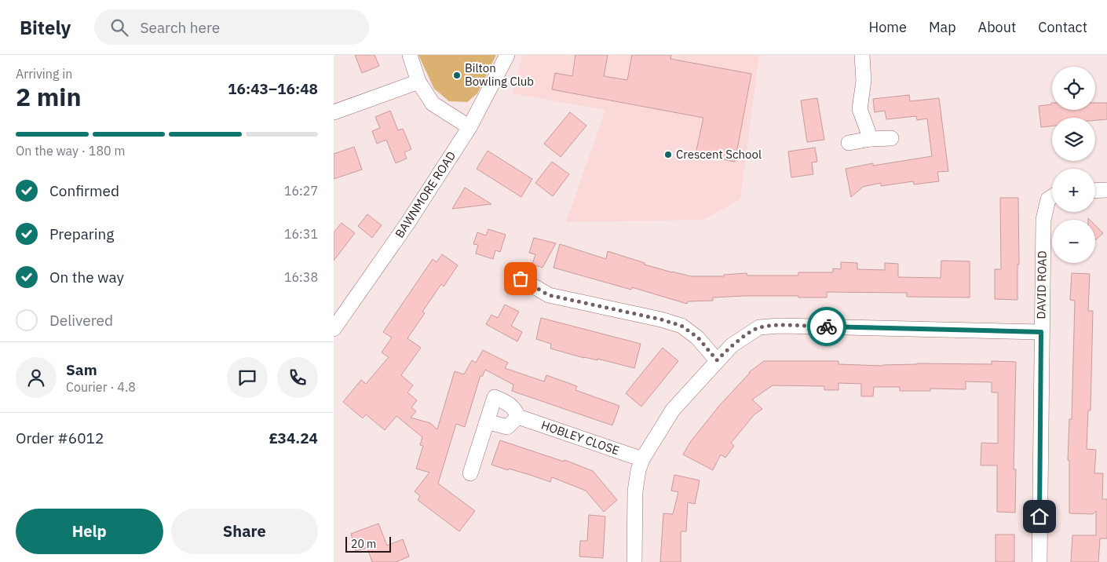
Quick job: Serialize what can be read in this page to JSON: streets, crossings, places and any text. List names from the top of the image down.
{
  "streets": {
    "street": ["BAWNMORE ROAD", "DAVID ROAD", "HOBLEY CLOSE"]
  },
  "places": ["Bilton Bowling Club", "Crescent School"],
  "scale_bar": "20 m",
  "page": {
    "header": "Bitely",
    "search": "Search here",
    "nav": [
      "Home",
      "Map",
      "About",
      "Contact"
    ],
    "heading": ["2 min", "Arriving in", "16:43–16:48"],
    "panel": [
      "Sam",
      "Courier · 4.8",
      "Order #6012",
      "£34.24"
    ],
    "map_buttons": ["+", "−"],
    "bar": "On the way · 180 m",
    "list": [
      ["Confirmed", "16:27"],
      ["Preparing", "16:31"],
      ["On the way", "16:38"],
      "Delivered"
    ],
    "buttons": ["Help", "Share"],
    "scale": "20 m"
  }
}
